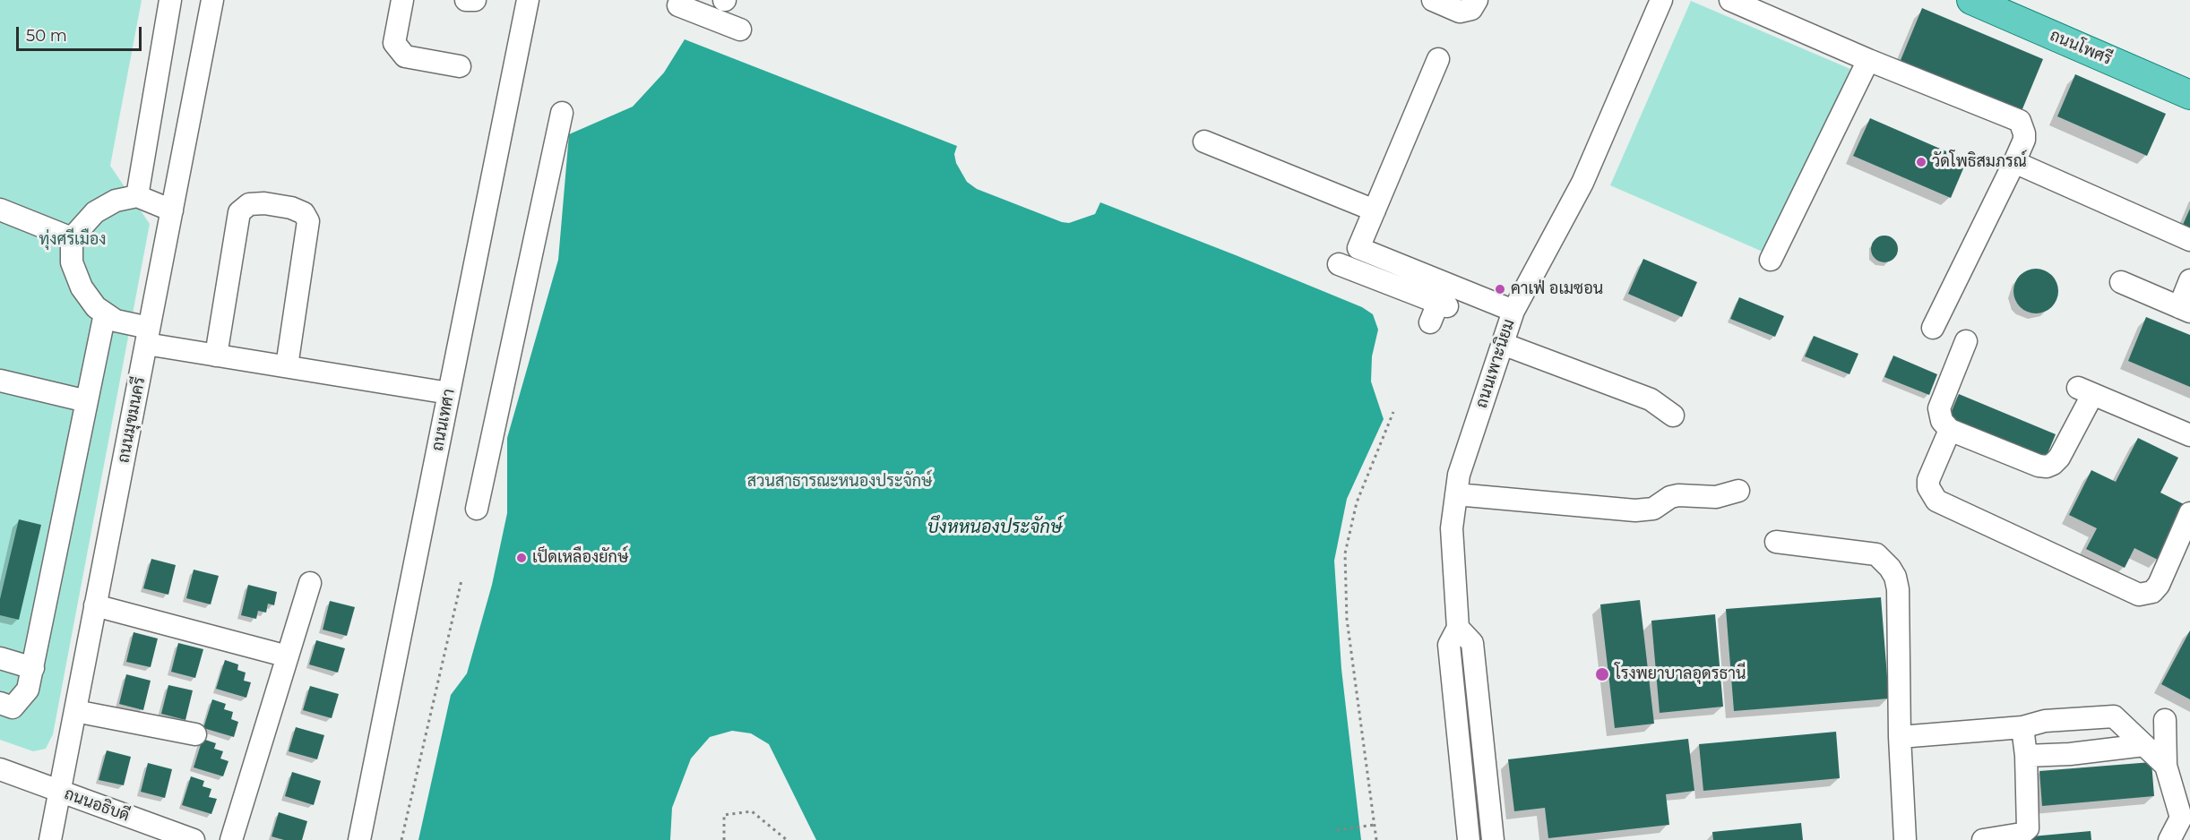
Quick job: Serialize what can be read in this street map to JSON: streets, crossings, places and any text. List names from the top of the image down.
{
  "streets": {
    "main road": ["ถนนโพศรี"],
    "street": [
      "ถนนเพาะนิยม",
      "ถนนมุขมนครี",
      "ถนนเทศา",
      "ถนนอธิบดี"
    ]
  },
  "crossings": [
    ["ถนนมุขมนครี", "ถนนอธิบดี"]
  ],
  "water": ["บึงหหนองประจักษ์"],
  "parks": ["ทุ่งศรีเมือง", "สวนสาธารณะหนองประจักษ์"],
  "places": [
    "วัดโพธิสมภรณ์",
    "คาเฟ่ อเมซอน",
    "เป็ดเหลืองยักษ์",
    "โรงพยาบาลอุดรธานี"
  ],
  "scale_bar": "50 m"
}
